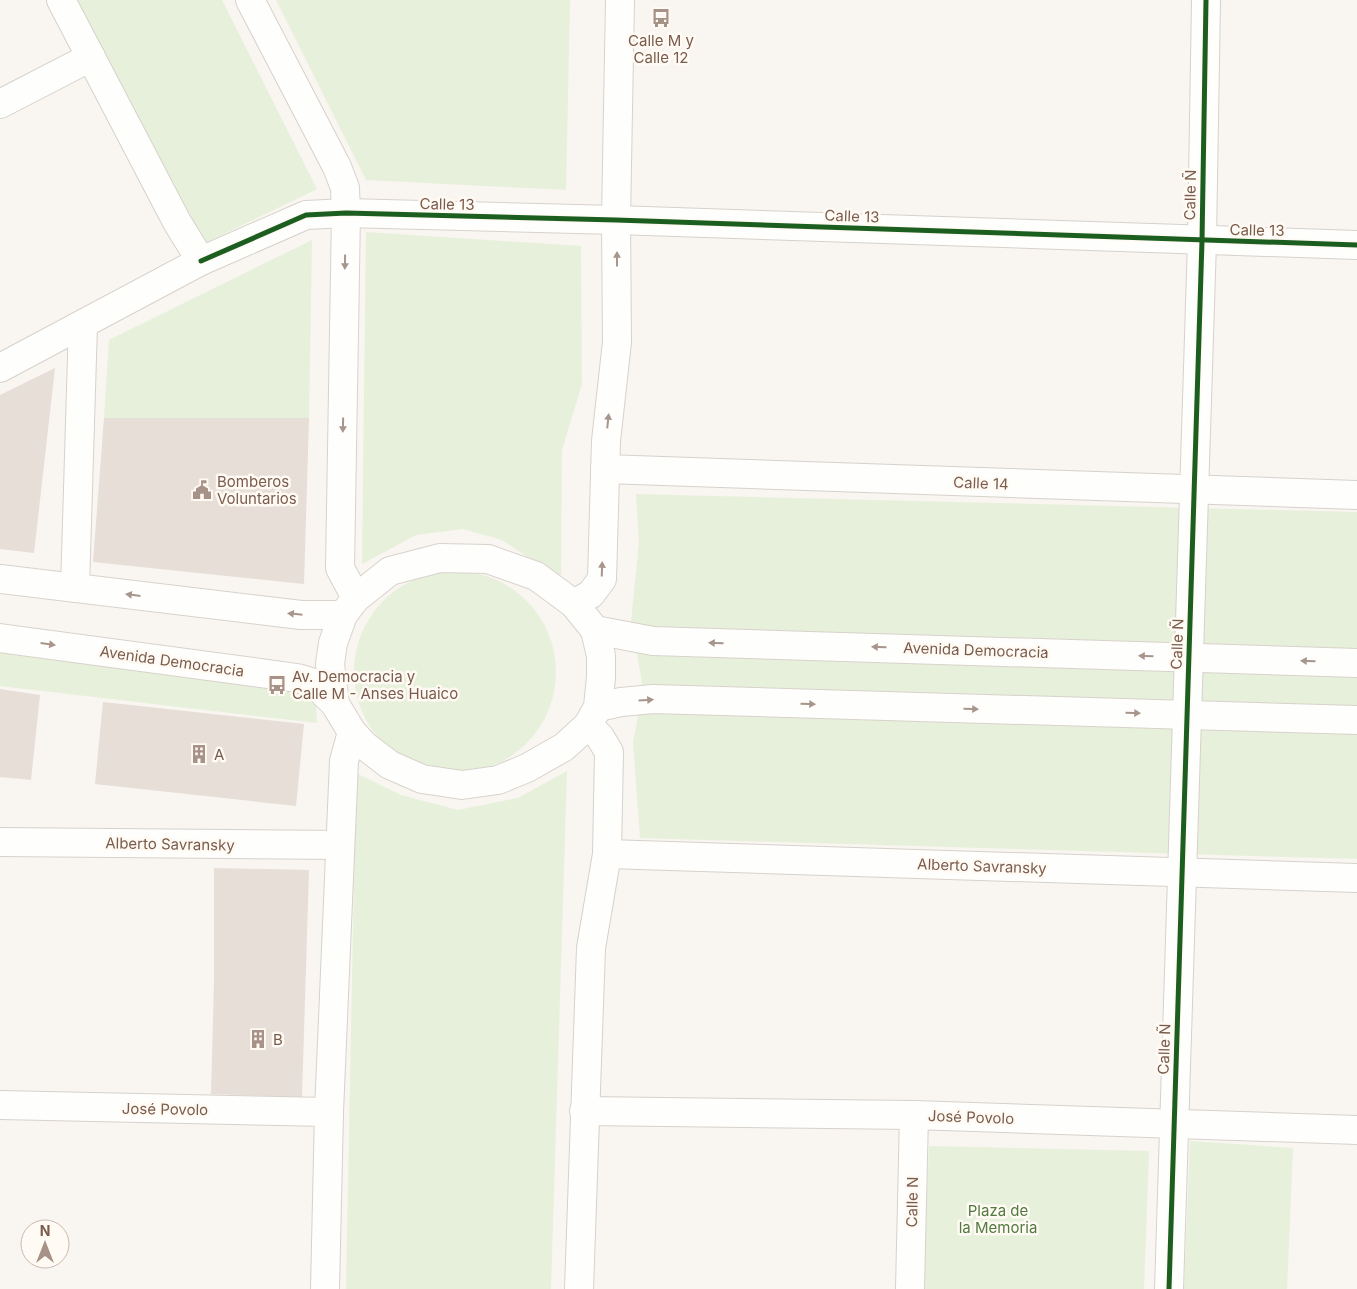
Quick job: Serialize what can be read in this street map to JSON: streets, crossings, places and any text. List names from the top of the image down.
{
  "streets": {
    "street": [
      "Calle Ñ",
      "Calle 13",
      "Calle 14",
      "Avenida Democracia",
      "Alberto Savransky",
      "José Povolo",
      "Calle N"
    ]
  },
  "crossings": [
    ["Calle Ñ", "Calle 13"],
    ["Calle Ñ", "Calle 14"],
    ["Calle Ñ", "Avenida Democracia"],
    ["Calle Ñ", "Alberto Savransky"],
    ["Calle Ñ", "José Povolo"],
    ["José Povolo", "Calle N"]
  ],
  "parks": ["Plaza de la Memoria"],
  "places": {
    "bus stop": ["Calle M y Calle 12", "Av. Democracia y Calle M - Anses Huaico"],
    "public building": ["Bomberos Voluntarios"],
    "building": ["A", "B"]
  },
  "north": "top"
}
